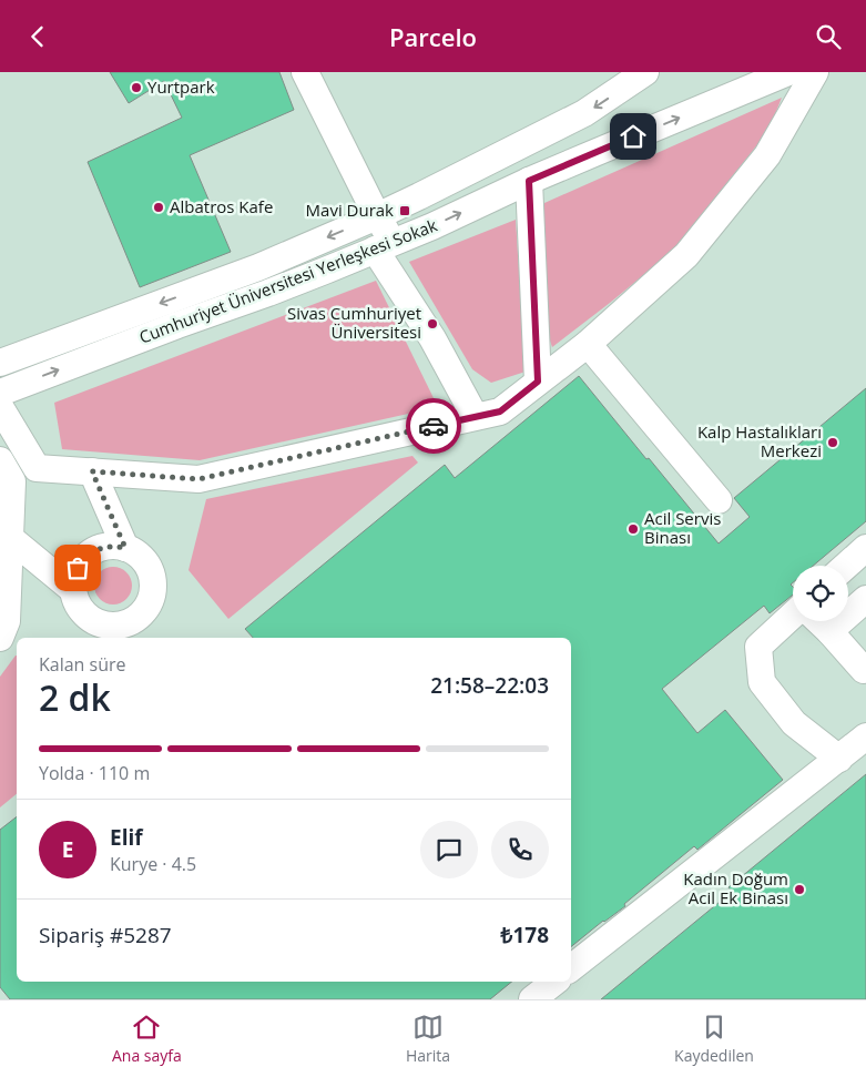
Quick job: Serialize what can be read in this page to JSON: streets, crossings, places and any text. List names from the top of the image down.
{
  "streets": {
    "street": ["Cumhuriyet Üniversitesi Yerleşkesi Sokak"]
  },
  "places": {
    "other": [
      "Yurtpark",
      "Albatros Kafe",
      "Sivas Cumhuriyet Üniversitesi",
      "Kalp Hastalıkları Merkezi",
      "Acil Servis Binası",
      "Kadın Doğum Acil Ek Binası"
    ],
    "transit": ["Mavi Durak"]
  },
  "page": {
    "header": "Parcelo",
    "heading": ["2 dk", "Kalan süre", "21:58–22:03"],
    "panel": [
      "Elif",
      "Kurye · 4.5",
      "Sipariş #5287",
      "₺178"
    ],
    "bar": "Yolda · 110 m",
    "round": "E",
    "tabs": ["Ana sayfa", "Harita", "Kaydedilen"]
  }
}
